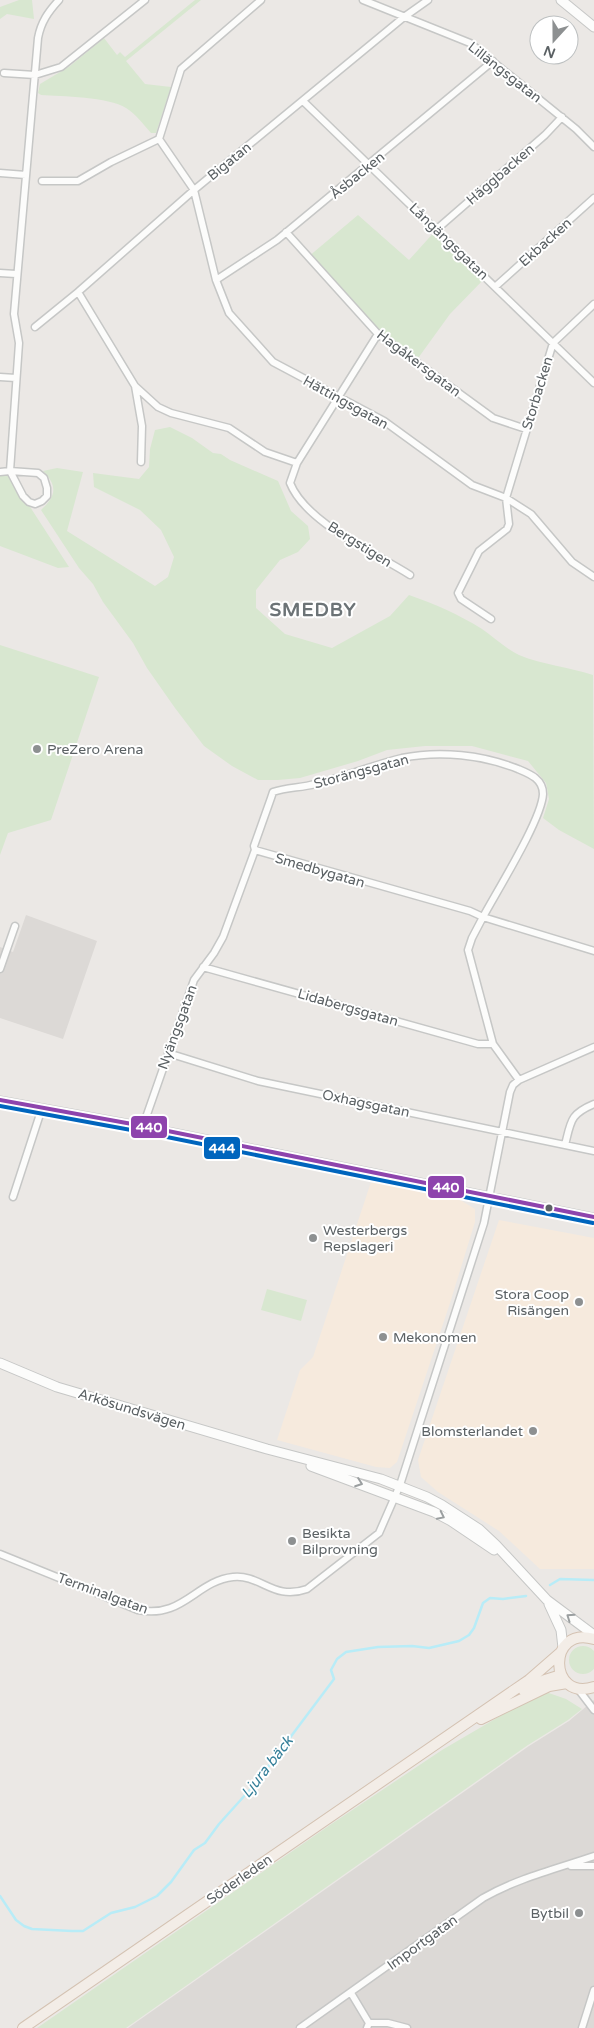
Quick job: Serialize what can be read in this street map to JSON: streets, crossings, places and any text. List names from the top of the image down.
{
  "streets": {
    "main road": ["Arkösundsvägen", "Söderleden"],
    "street": [
      "Lillängsgatan",
      "Bigatan",
      "Häggbacken",
      "Åsbacken",
      "Långängsgatan",
      "Ekbacken",
      "Hagåkersgatan",
      "Storbacken",
      "Hättingsgatan",
      "Bergstigen",
      "Storängsgatan",
      "Smedbygatan",
      "Lidabergsgatan",
      "Nyängsgatan",
      "Oxhagsgatan",
      "Terminalgatan",
      "Importgatan"
    ]
  },
  "crossings": [
    ["Lillängsgatan", "Bigatan"],
    ["Lillängsgatan", "Häggbacken"],
    ["Lillängsgatan", "Åsbacken"],
    ["Bigatan", "Långängsgatan"],
    ["Bigatan", "Hättingsgatan"],
    ["Häggbacken", "Långängsgatan"],
    ["Åsbacken", "Långängsgatan"],
    ["Åsbacken", "Hagåkersgatan"],
    ["Åsbacken", "Hättingsgatan"],
    ["Långängsgatan", "Ekbacken"],
    ["Långängsgatan", "Storbacken"],
    ["Hagåkersgatan", "Storbacken"],
    ["Hagåkersgatan", "Bergstigen"],
    ["Storbacken", "Hättingsgatan"],
    ["Hättingsgatan", "Bergstigen"],
    ["Storängsgatan", "Smedbygatan"],
    ["Storängsgatan", "Nyängsgatan"],
    ["Smedbygatan", "Nyängsgatan"],
    ["Lidabergsgatan", "Nyängsgatan"],
    ["Nyängsgatan", "Oxhagsgatan"],
    ["Arkösundsvägen", "Terminalgatan"],
    ["Arkösundsvägen", "Söderleden"]
  ],
  "districts": ["SMEDBY"],
  "water": ["Ljura bäck"],
  "places": [
    "PreZero Arena",
    "Westerbergs Repslageri",
    "Stora Coop Risängen",
    "Mekonomen",
    "Blomsterlandet",
    "Besikta Bilprovning",
    "Bytbil"
  ],
  "lines": ["transit line 440", "transit line 444"],
  "north": "bottom"
}
